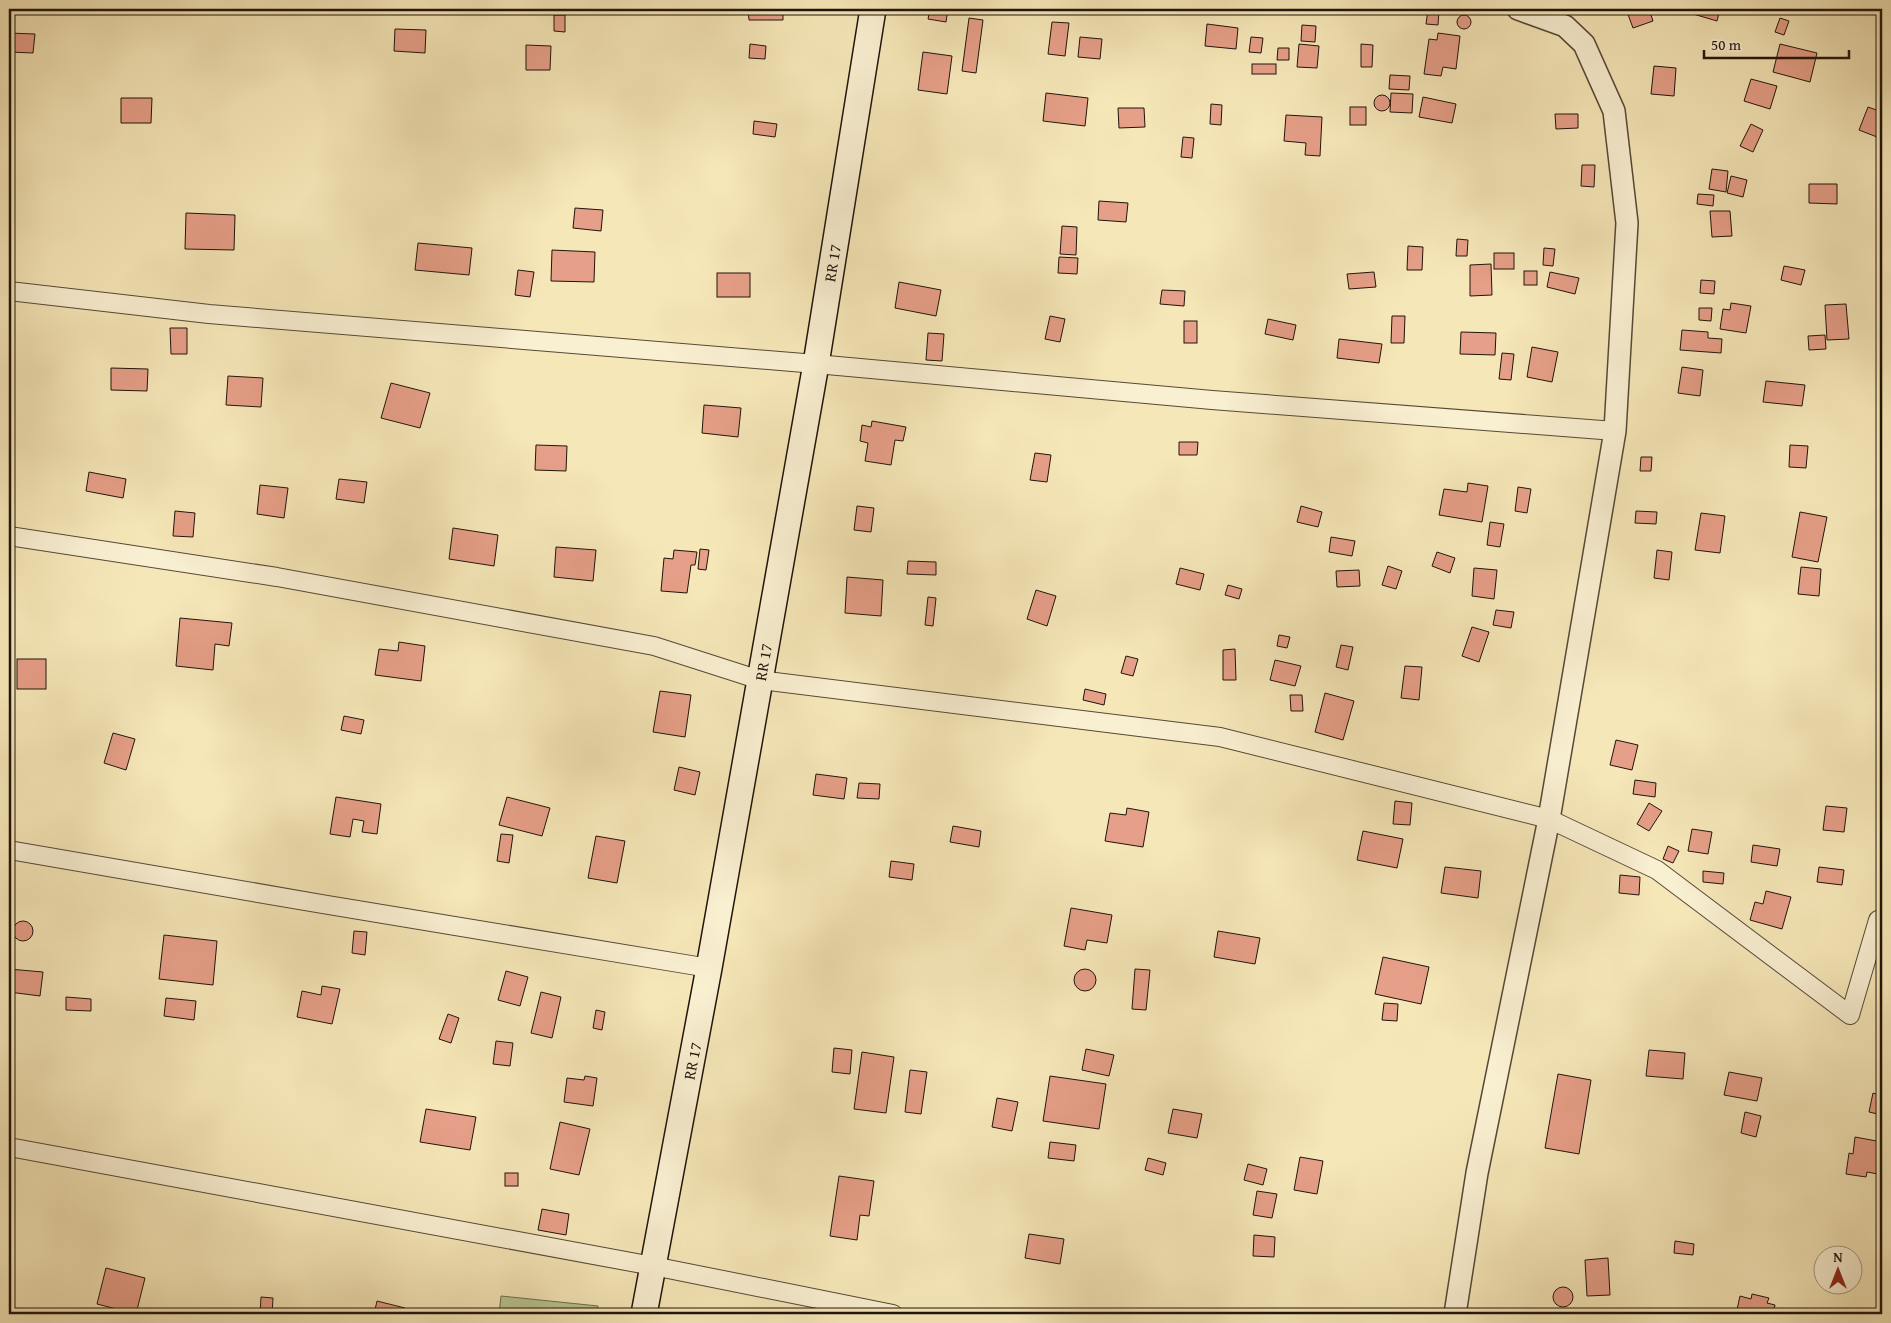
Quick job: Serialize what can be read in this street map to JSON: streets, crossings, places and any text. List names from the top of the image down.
{
  "streets": {
    "main road": ["RR 17"]
  },
  "scale_bar": "50 m",
  "north": "top"
}
